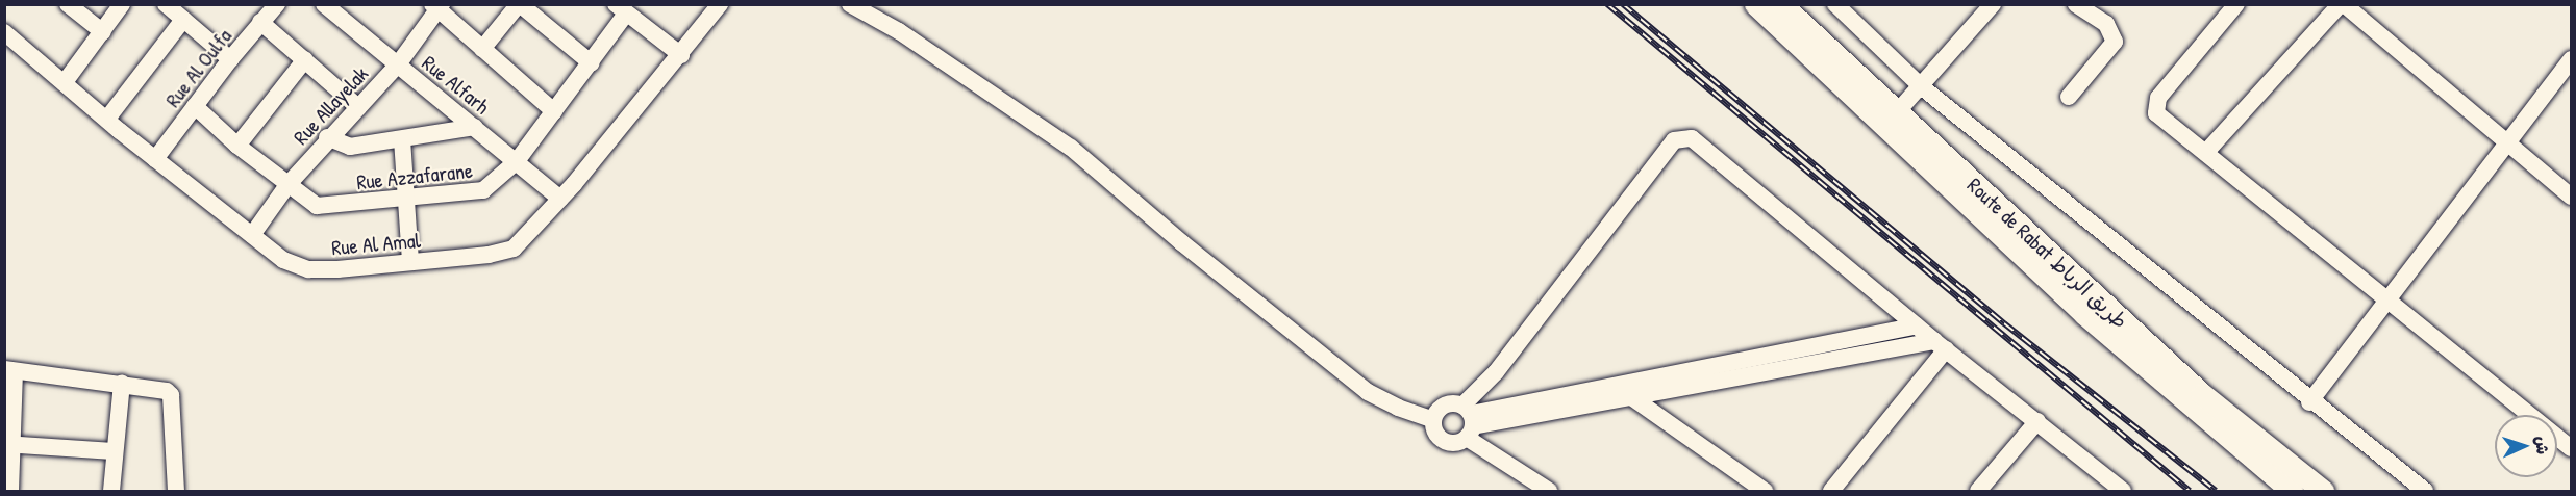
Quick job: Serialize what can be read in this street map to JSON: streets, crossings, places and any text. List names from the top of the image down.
{
  "streets": {
    "main road": ["Route de Rabat طريق الرباط"],
    "street": [
      "Rue Al Oulfa",
      "Rue Alfarh",
      "Rue Allayelak",
      "Rue Azzafarane",
      "Rue Al Amal"
    ]
  },
  "crossings": [
    ["Rue Al Oulfa", "Rue Azzafarane"],
    ["Rue Al Oulfa", "Rue Al Amal"],
    ["Rue Alfarh", "Rue Allayelak"],
    ["Rue Alfarh", "Rue Azzafarane"],
    ["Rue Alfarh", "Rue Al Amal"],
    ["Rue Allayelak", "Rue Azzafarane"],
    ["Rue Allayelak", "Rue Al Amal"]
  ],
  "north": "right"
}
